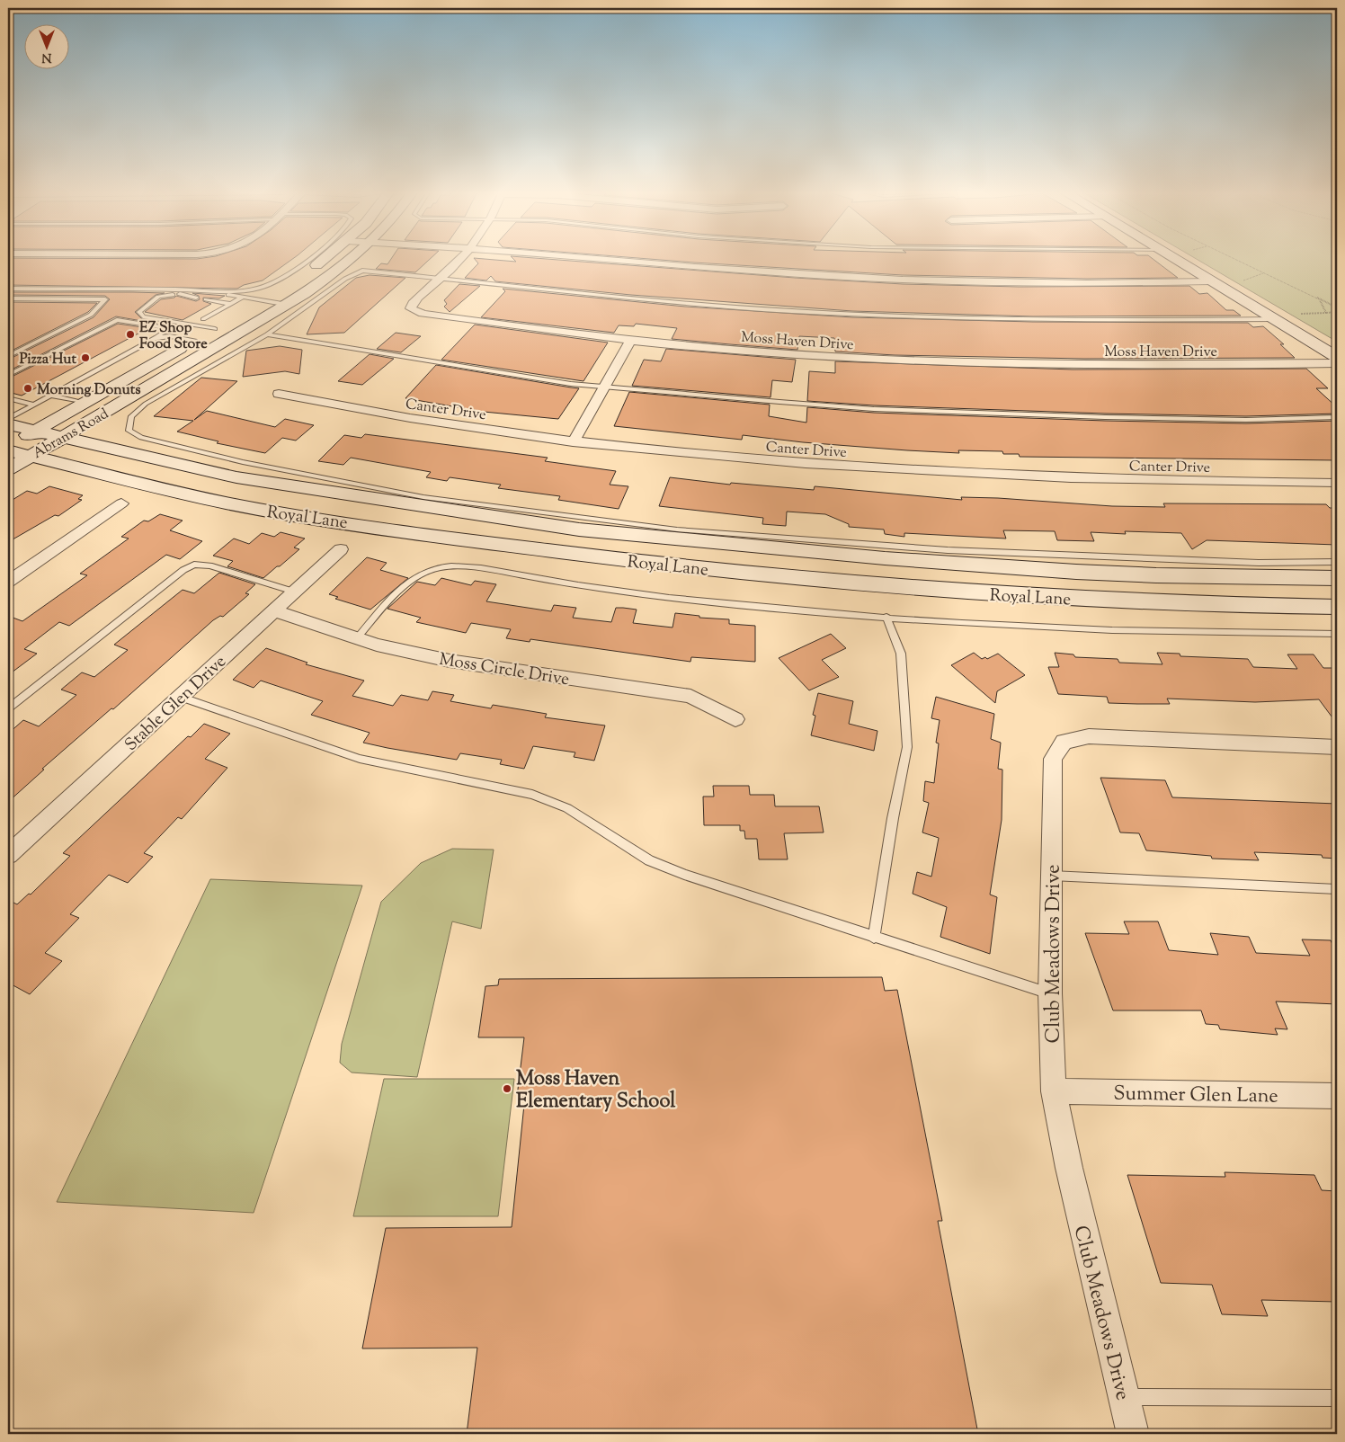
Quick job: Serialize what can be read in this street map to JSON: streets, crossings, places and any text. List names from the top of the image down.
{
  "streets": {
    "main road": ["Abrams Road", "Royal Lane"],
    "street": [
      "Moss Haven Drive",
      "Canter Drive",
      "Moss Circle Drive",
      "Stable Glen Drive",
      "Club Meadows Drive",
      "Summer Glen Lane"
    ]
  },
  "crossings": [
    ["Abrams Road", "Royal Lane"],
    ["Moss Circle Drive", "Stable Glen Drive"],
    ["Club Meadows Drive", "Summer Glen Lane"]
  ],
  "places": [
    "EZ Shop Food Store",
    "Pizza Hut",
    "Morning Donuts",
    "Moss Haven Elementary School"
  ],
  "north": "bottom"
}
